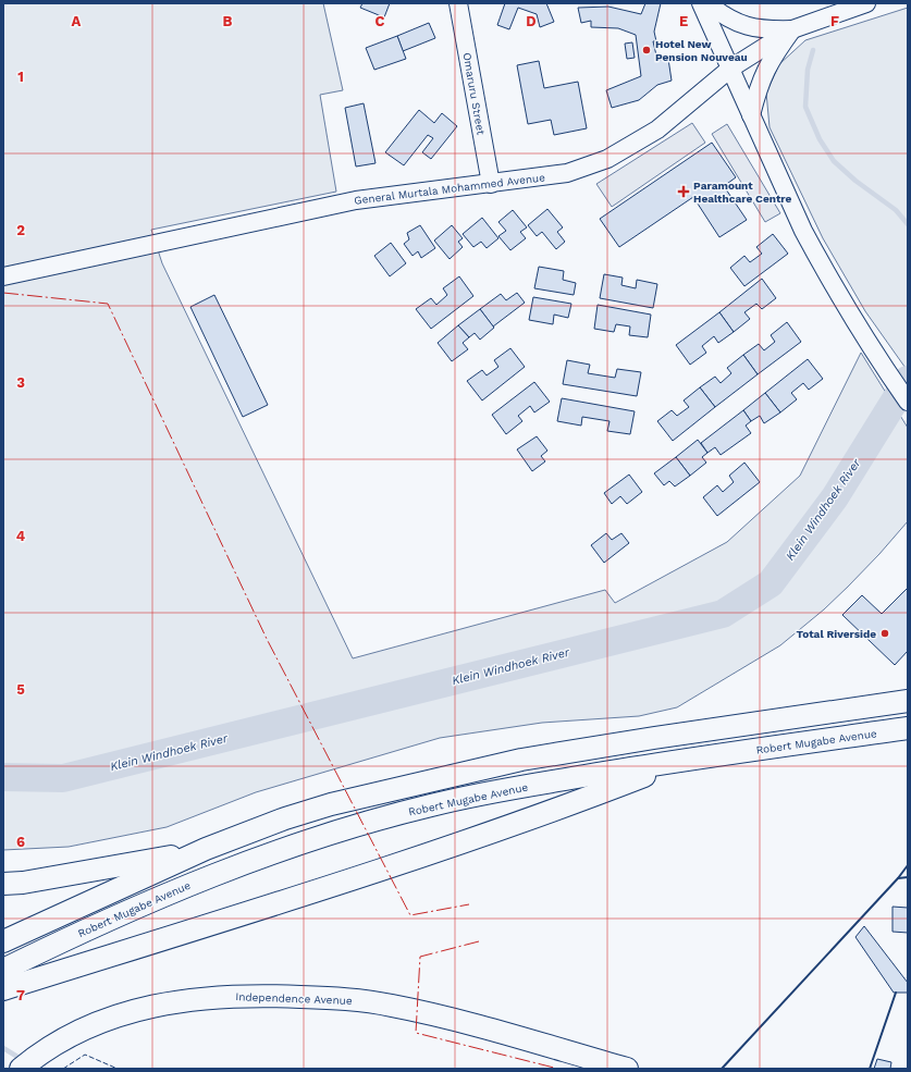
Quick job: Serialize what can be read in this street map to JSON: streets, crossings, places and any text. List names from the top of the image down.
{
  "streets": {
    "main road": ["Robert Mugabe Avenue", "Independence Avenue"],
    "street": ["Omaruru Street", "General Murtala Mohammed Avenue"]
  },
  "crossings": [
    ["Omaruru Street", "General Murtala Mohammed Avenue"]
  ],
  "water": ["Klein Windhoek River"],
  "places": {
    "other": ["Hotel New Pension Nouveau", "Total Riverside"],
    "health": ["Paramount Healthcare Centre"]
  },
  "grid": {
    "columns": [
      "A",
      "B",
      "C",
      "D",
      "E",
      "F"
    ],
    "rows": [
      "1",
      "2",
      "3",
      "4",
      "5",
      "6",
      "7"
    ]
  }
}
